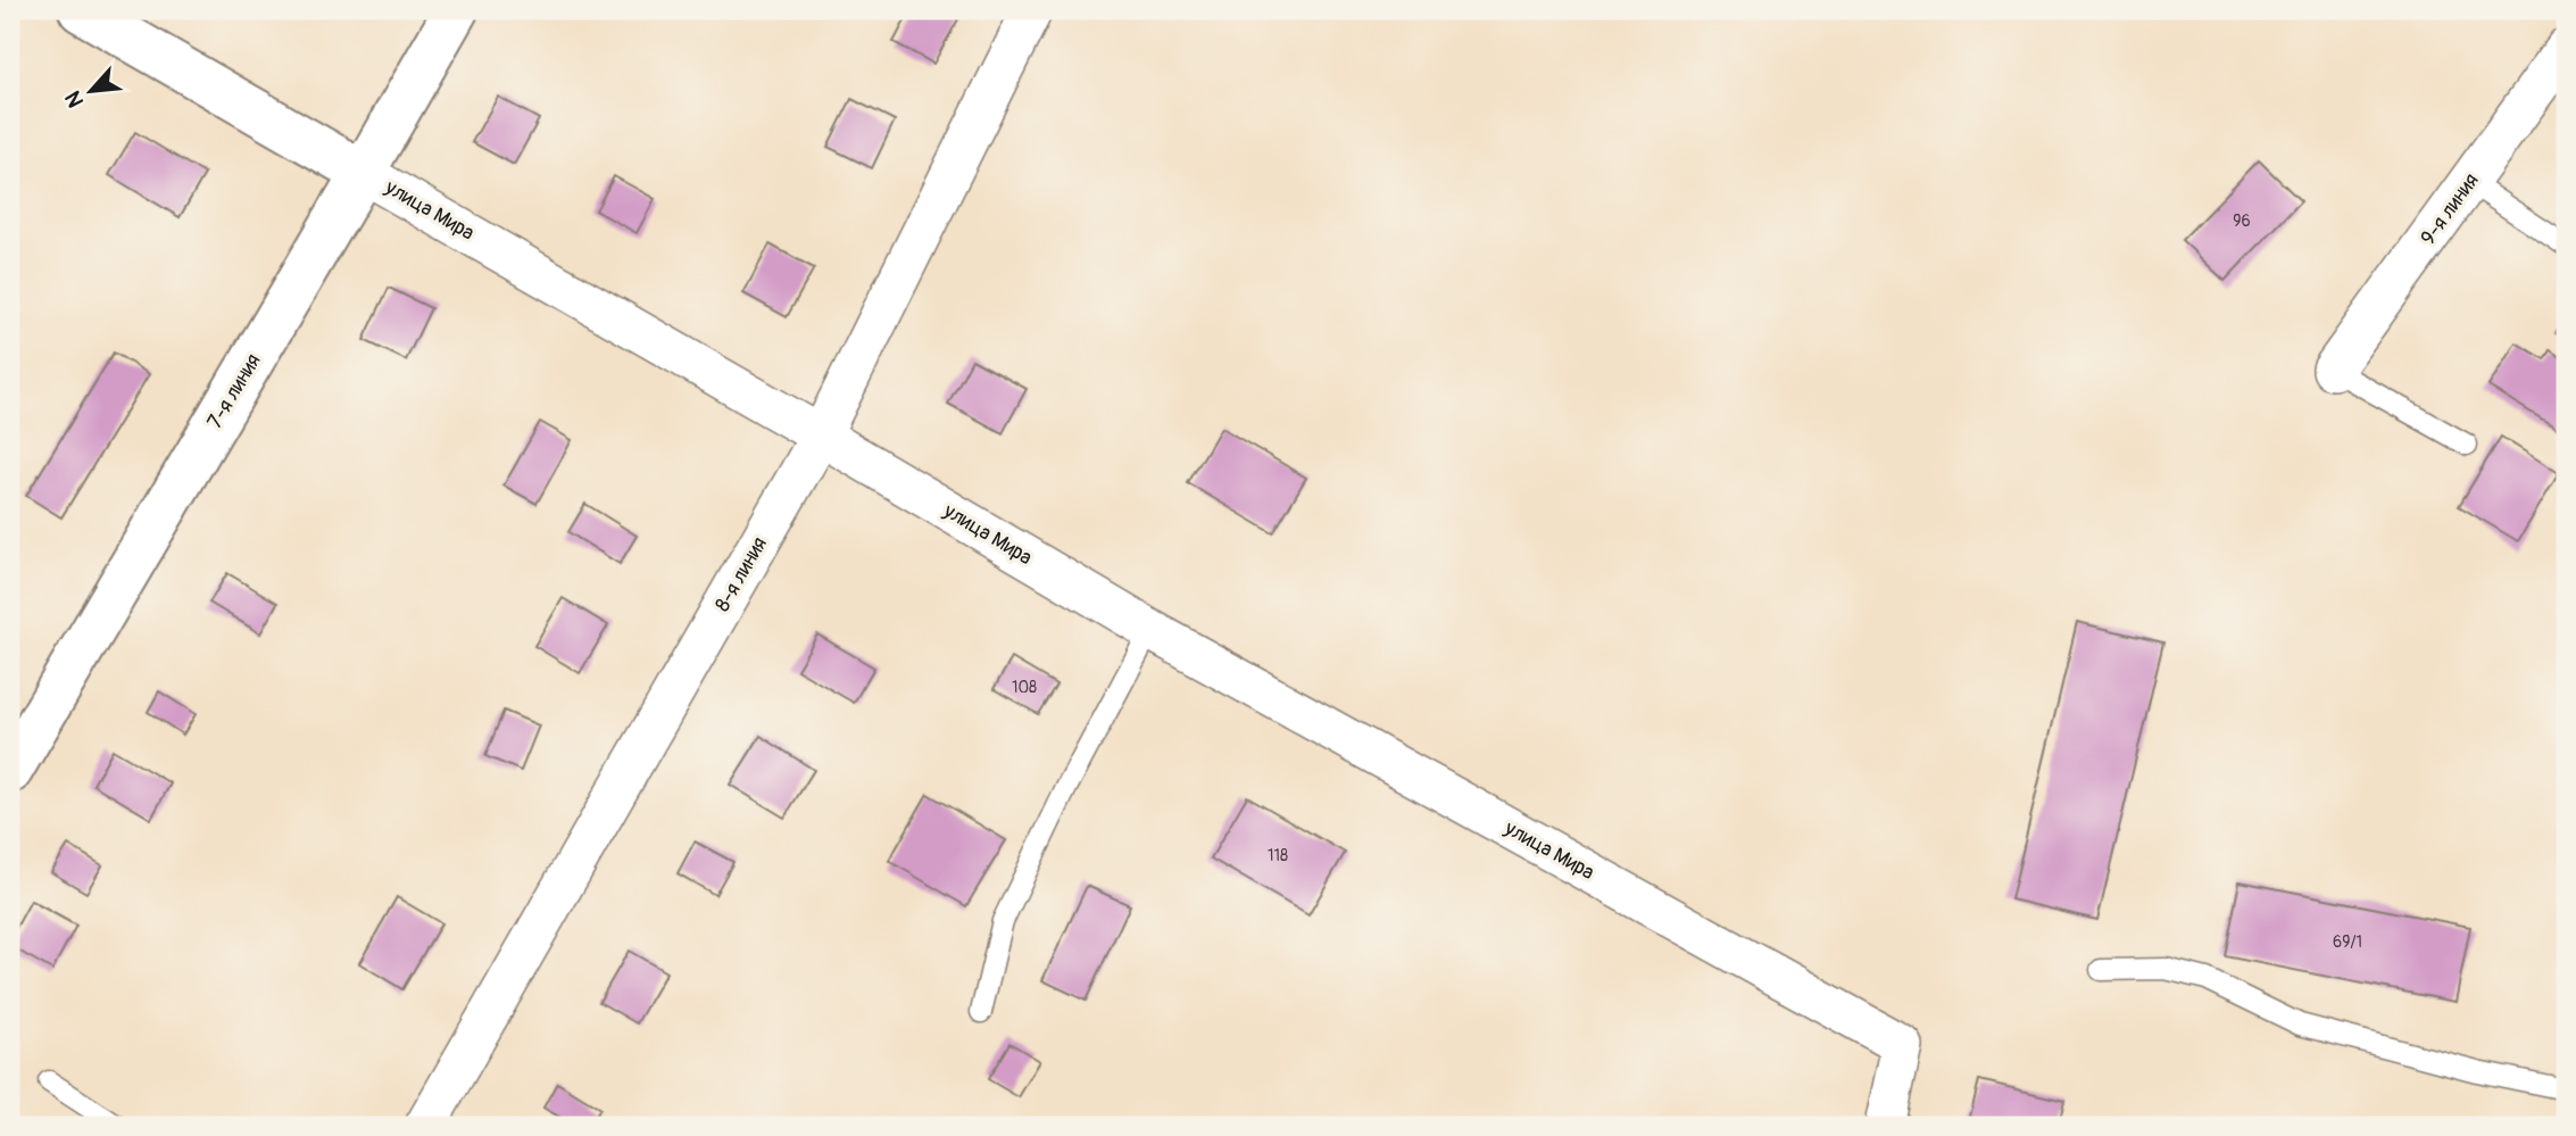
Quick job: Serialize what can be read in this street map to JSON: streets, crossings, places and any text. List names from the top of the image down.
{
  "streets": {
    "main road": ["улица Мира", "7-я линия"],
    "street": ["9-я линия", "8-я линия"]
  },
  "crossings": [
    ["улица Мира", "7-я линия"],
    ["улица Мира", "8-я линия"]
  ],
  "house_numbers": [
    "96",
    "108",
    "118",
    "69/1"
  ],
  "north": "bottom left"
}
